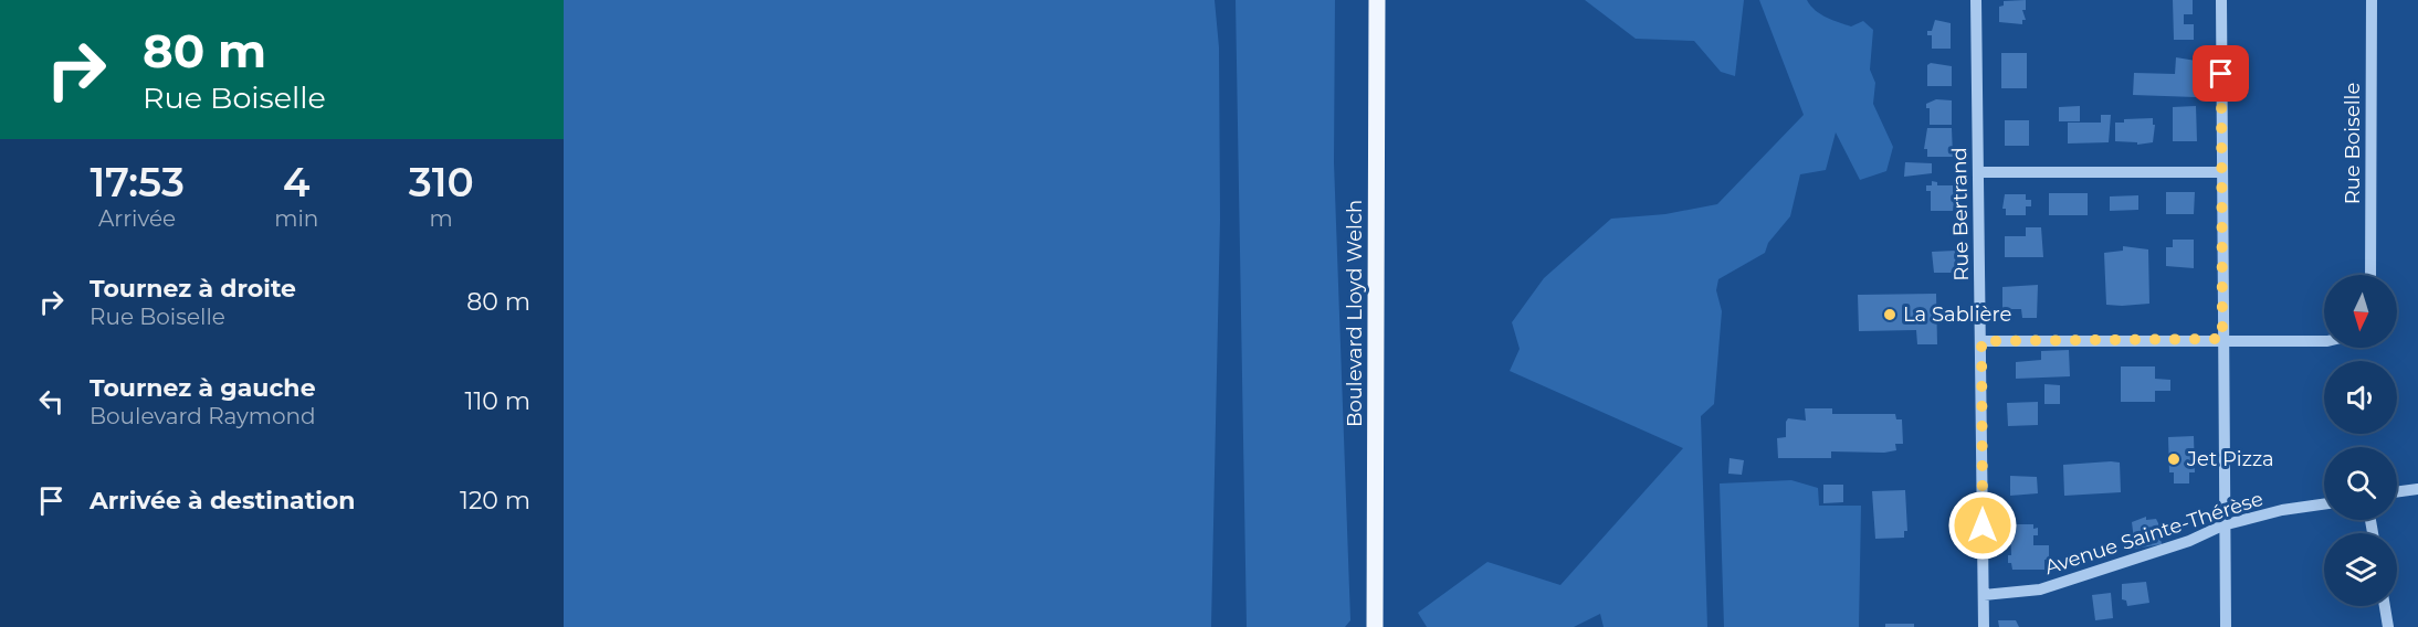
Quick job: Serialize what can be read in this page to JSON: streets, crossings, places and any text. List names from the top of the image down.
{
  "streets": {
    "main road": ["Boulevard Lloyd Welch"],
    "street": ["Rue Boiselle", "Rue Bertrand", "Avenue Sainte-Thérèse"]
  },
  "crossings": [
    ["Rue Bertrand", "Avenue Sainte-Thérèse"]
  ],
  "places": ["La Sablière", "Jet Pizza"],
  "north": "bottom",
  "page": {
    "turn": ["80 m", "Rue Boiselle"],
    "eta": [
      "17:53",
      "Arrivée",
      "4",
      "min",
      "310",
      "m"
    ],
    "list": [
      {
        "name": "Tournez à droite",
        "note": "Rue Boiselle",
        "value": "80 m"
      },
      {
        "name": "Tournez à gauche",
        "note": "Boulevard Raymond",
        "value": "110 m"
      },
      {
        "name": "Arrivée à destination",
        "value": "120 m"
      }
    ]
  }
}
